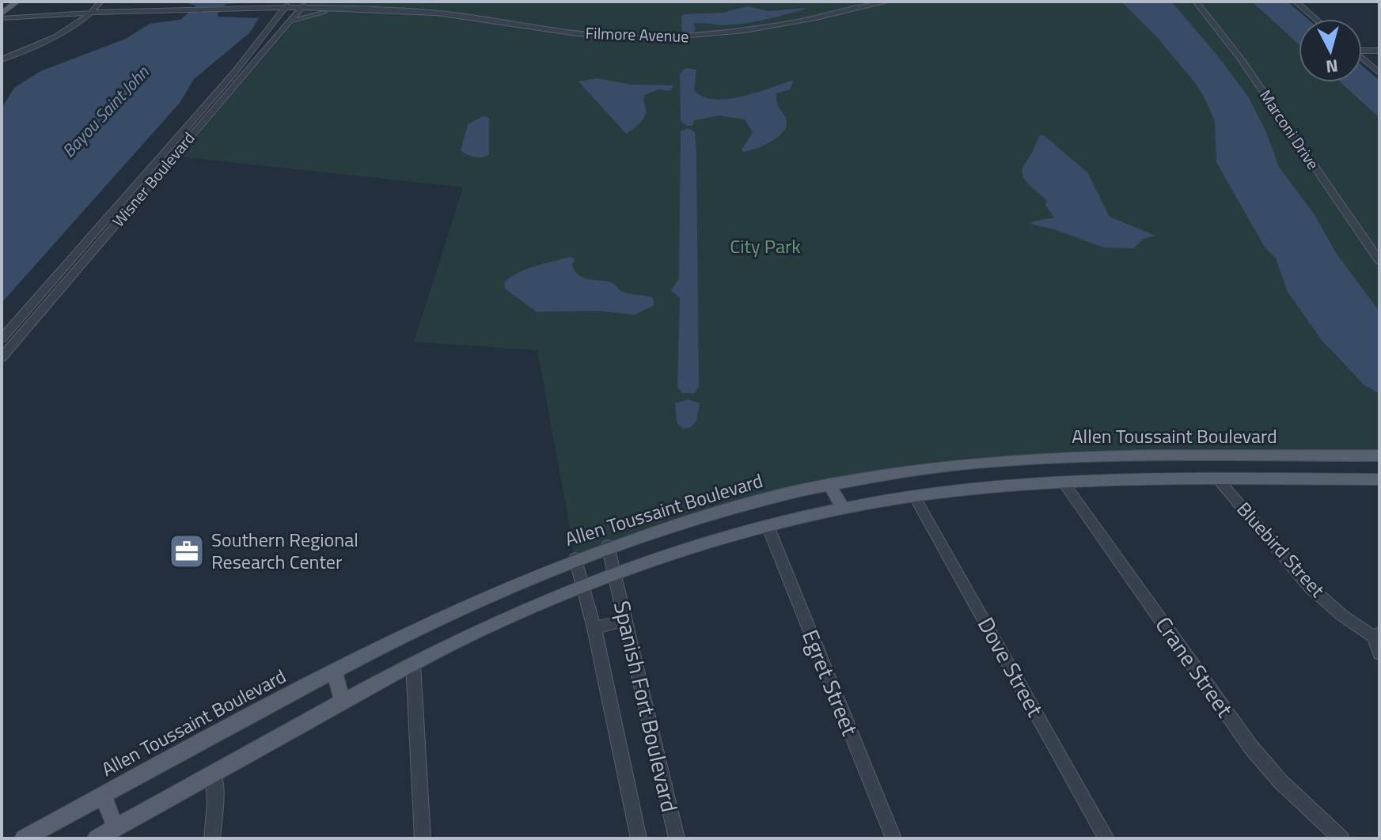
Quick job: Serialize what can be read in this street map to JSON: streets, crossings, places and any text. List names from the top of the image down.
{
  "streets": {
    "main road": ["Allen Toussaint Boulevard"],
    "street": [
      "Filmore Avenue",
      "Marconi Drive",
      "Wisner Boulevard",
      "Bluebird Street",
      "Dove Street",
      "Crane Street",
      "Egret Street",
      "Spanish Fort Boulevard"
    ]
  },
  "crossings": [
    ["Filmore Avenue", "Wisner Boulevard"],
    ["Allen Toussaint Boulevard", "Spanish Fort Boulevard"]
  ],
  "water": ["Bayou Saint John"],
  "parks": ["City Park"],
  "places": {
    "office": ["Southern Regional Research Center"]
  },
  "north": "bottom"
}
